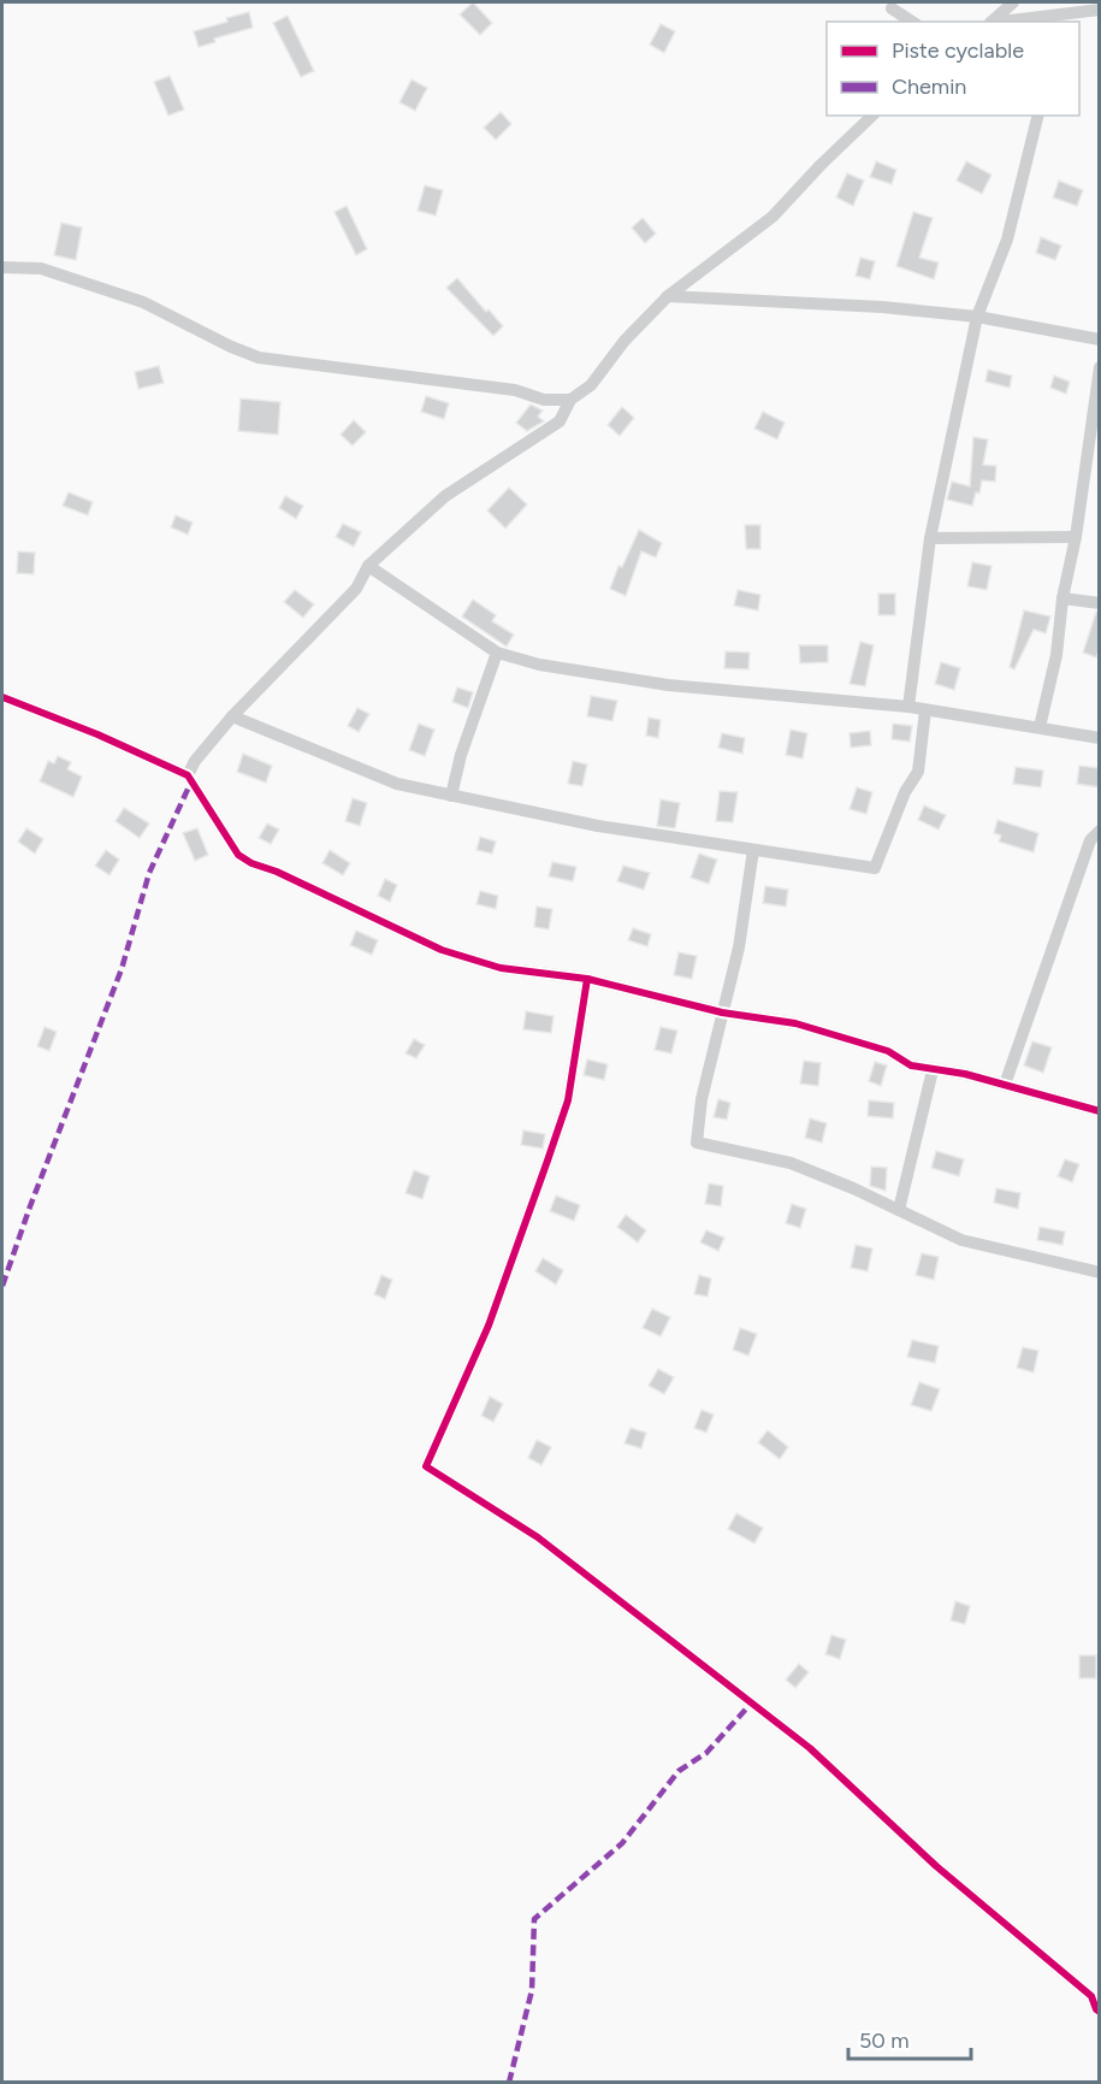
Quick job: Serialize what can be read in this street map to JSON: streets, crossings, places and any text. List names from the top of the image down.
{
  "legend": ["Piste cyclable", "Chemin"],
  "scale_bar": "50 m"
}
